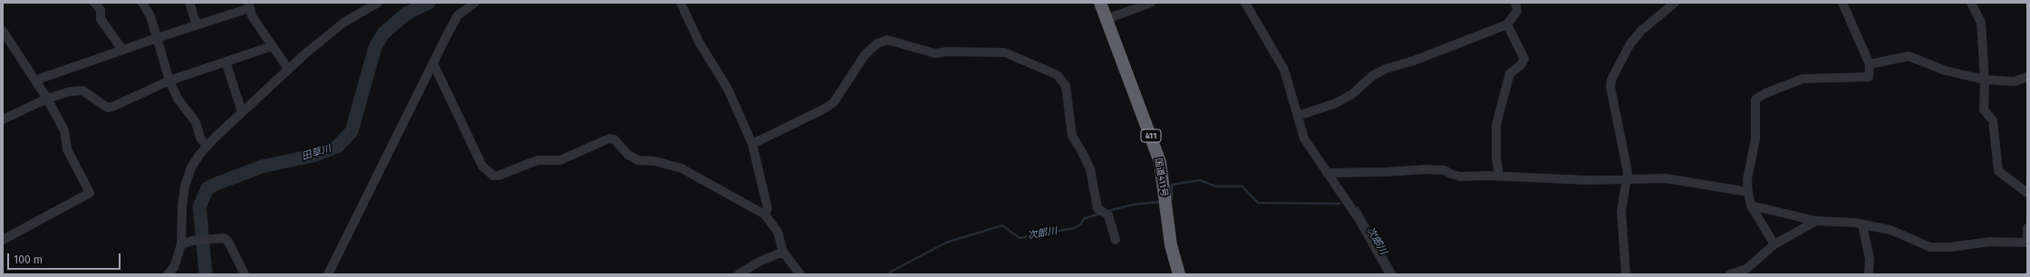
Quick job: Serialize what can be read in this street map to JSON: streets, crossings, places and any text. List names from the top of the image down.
{
  "streets": {
    "highway": ["411", "国道411号"]
  },
  "water": ["田草川", "次郎川"],
  "scale_bar": "100 m"
}
